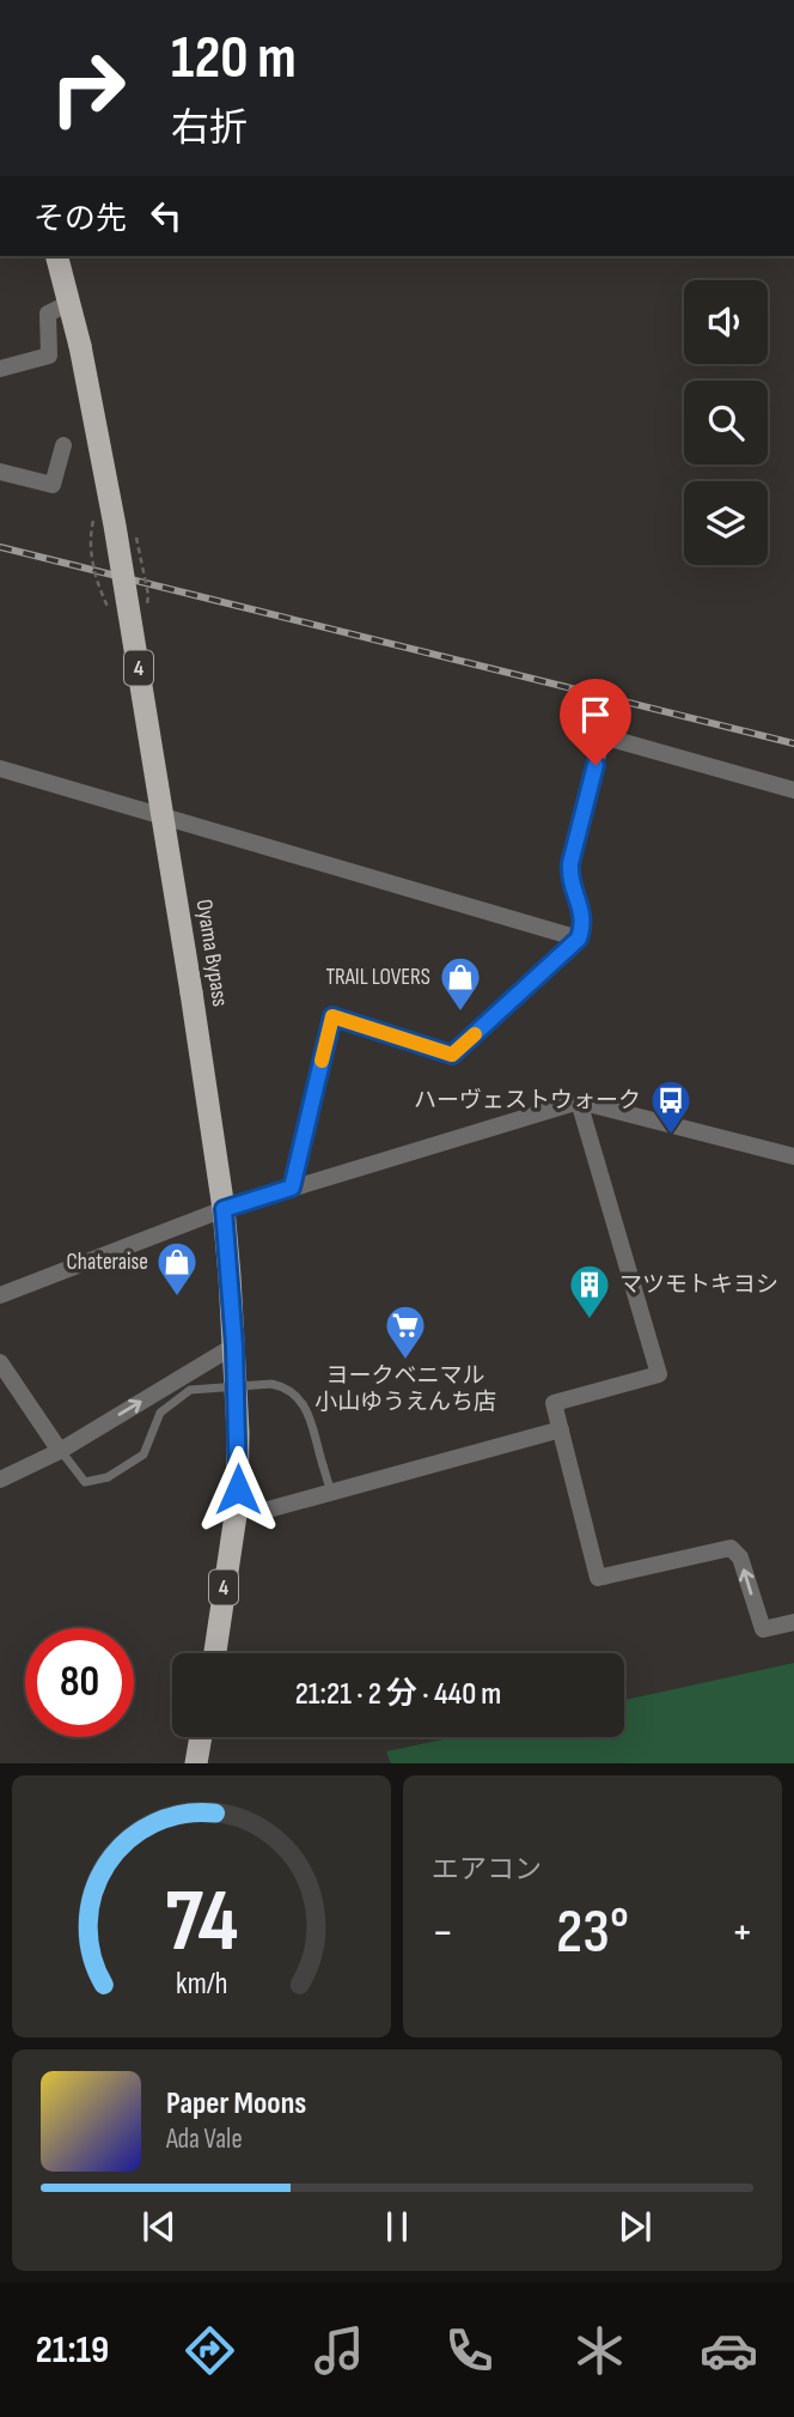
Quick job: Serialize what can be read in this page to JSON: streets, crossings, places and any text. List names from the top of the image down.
{
  "streets": {
    "highway": ["4", "Oyama Bypass"]
  },
  "places": {
    "shop": ["TRAIL LOVERS", "Chateraise"],
    "bus stop": ["ハーヴェストウォーク"],
    "building": ["マツモトキヨシ"],
    "supermarket": ["ヨークベニマル 小山ゆうえんち店"]
  },
  "page": {
    "turn": ["120 m", "右折"],
    "then": "その先",
    "limit": "80",
    "trip": "21:21 · 2 分 · 440 m",
    "tile": "エアコン",
    "heat": ["−", "23°", "+"],
    "song": ["Paper Moons", "Ada Vale"],
    "tabs": "21:19",
    "gauge": ["74", "km/h"]
  }
}
